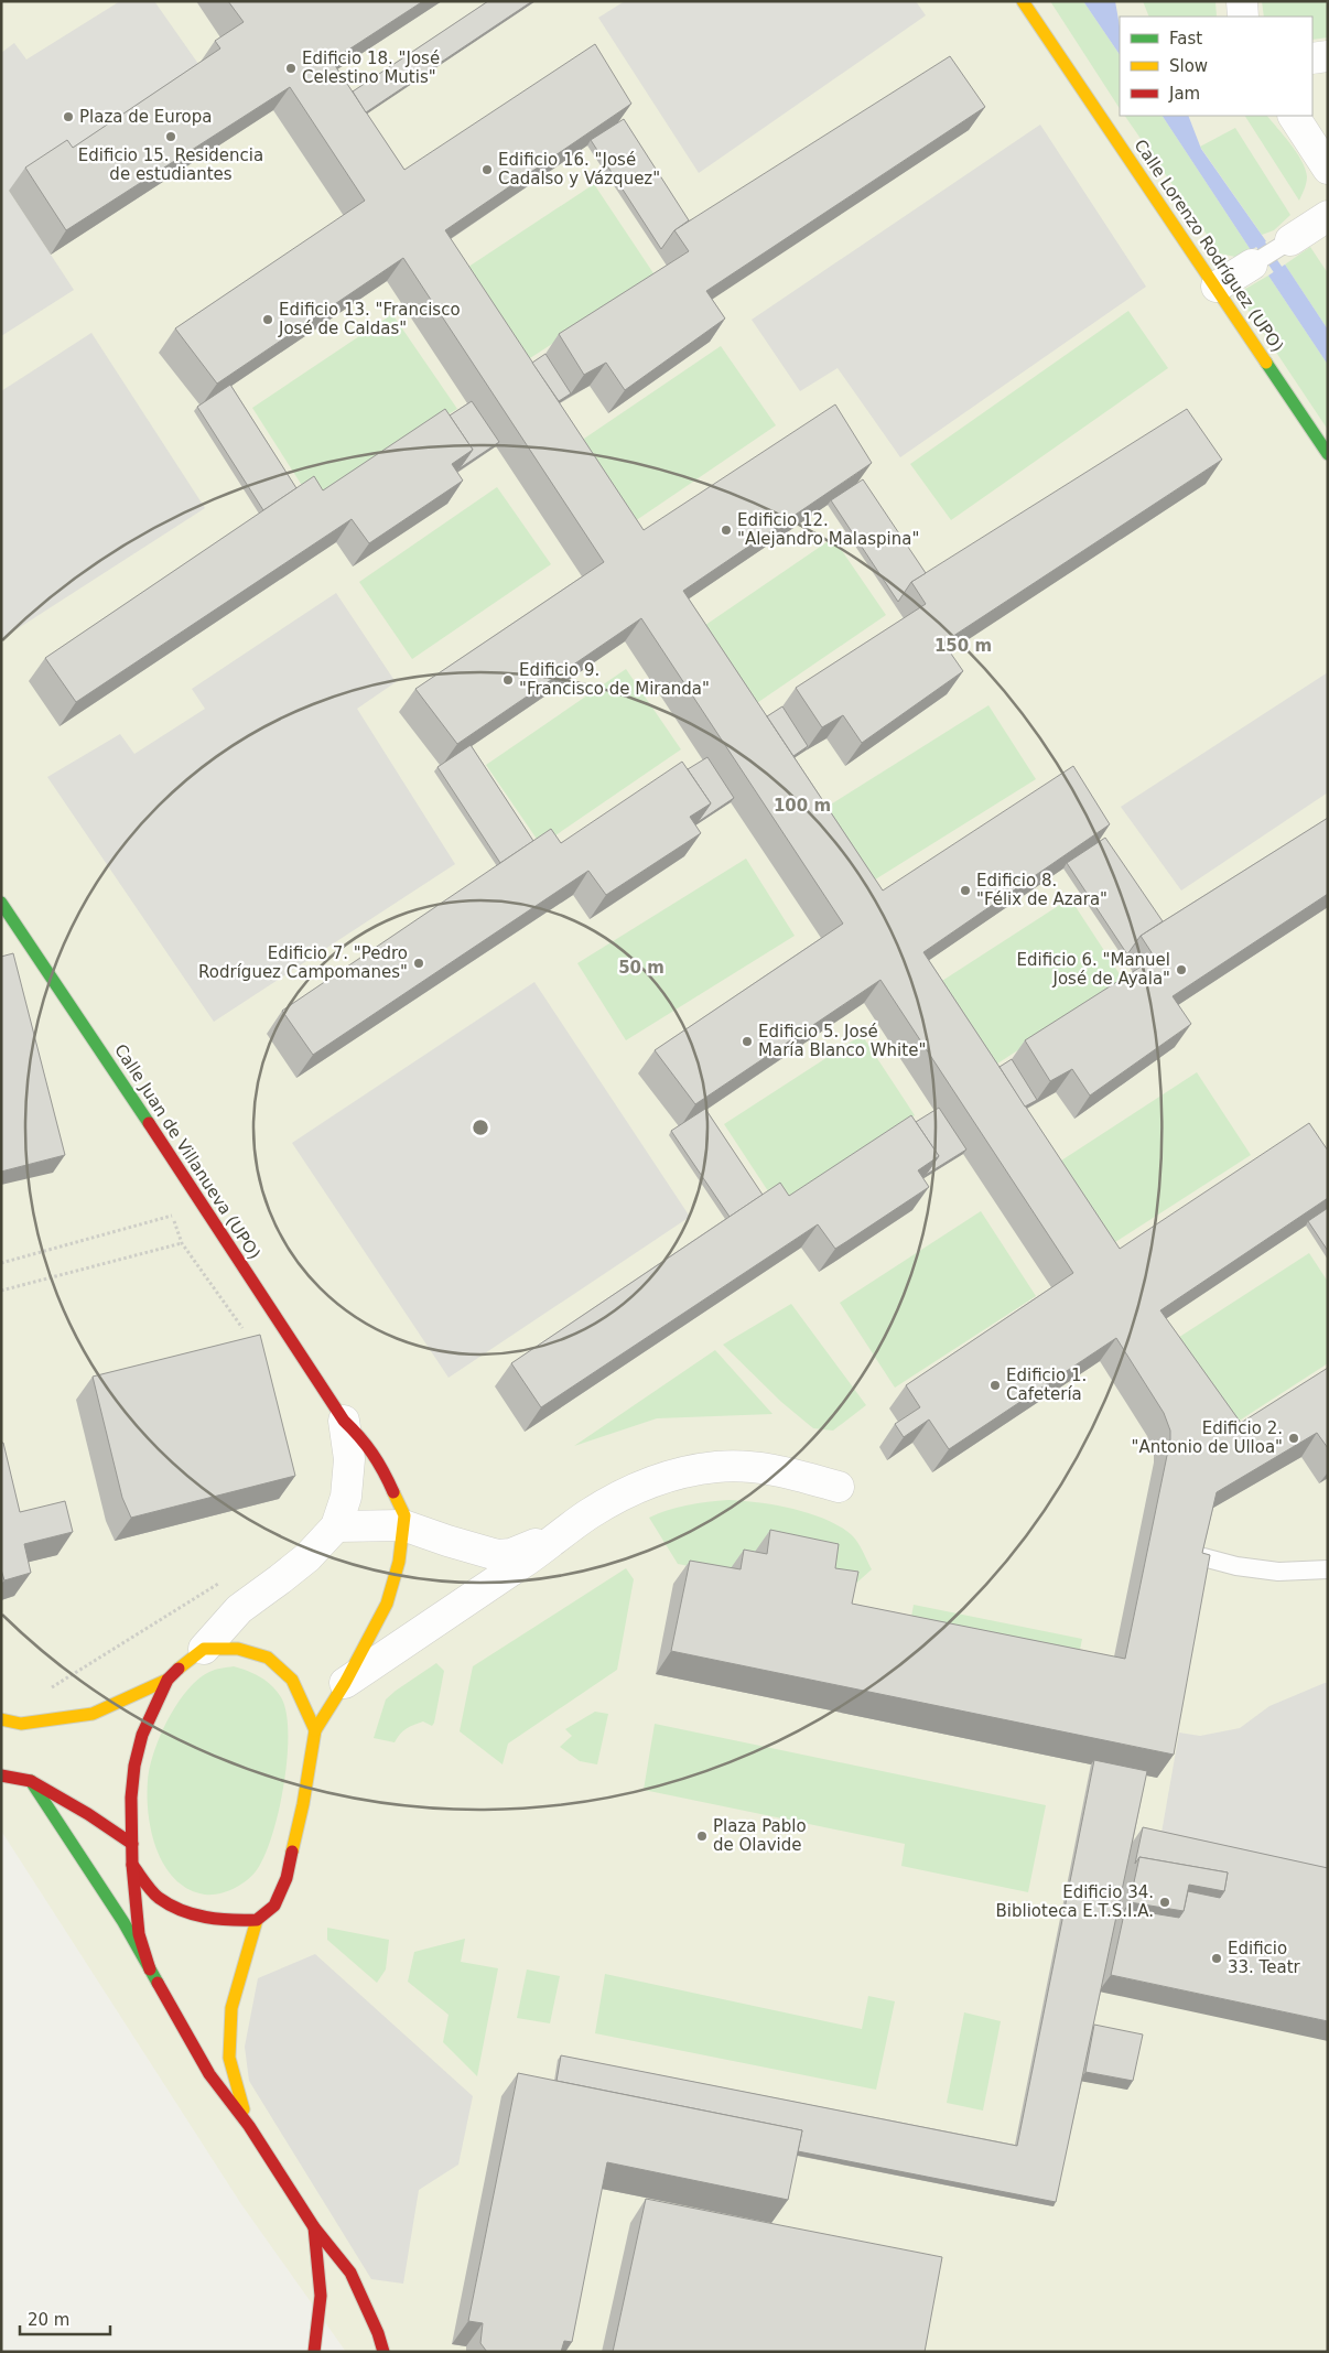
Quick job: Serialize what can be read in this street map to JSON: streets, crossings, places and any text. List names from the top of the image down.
{
  "streets": {
    "street": ["Calle Lorenzo Rodríguez (UPO)", "Calle Juan de Villanueva (UPO)"]
  },
  "places": [
    "Edificio 18. \"José Celestino Mutis\"",
    "Plaza de Europa",
    "Edificio 15. Residencia de estudiantes",
    "Edificio 16. \"José Cadalso y Vázquez\"",
    "Edificio 13. \"Francisco José de Caldas\"",
    "Edificio 12. \"Alejandro Malaspina\"",
    "Edificio 9. \"Francisco de Miranda\"",
    "Edificio 8. \"Félix de Azara\"",
    "Edificio 7. \"Pedro Rodríguez Campomanes\"",
    "Edificio 6. \"Manuel José de Ayala\"",
    "Edificio 5. José María Blanco White\"",
    "Edificio 1. Cafetería",
    "Edificio 2. \"Antonio de Ulloa\"",
    "Plaza Pablo de Olavide",
    "Edificio 34. Biblioteca E.T.S.I.A.",
    "Edificio 33. Teatr"
  ],
  "legend": ["Fast", "Slow", "Jam"],
  "scale_bar": "20 m",
  "rings": ["150 m", "100 m", "50 m"]
}
